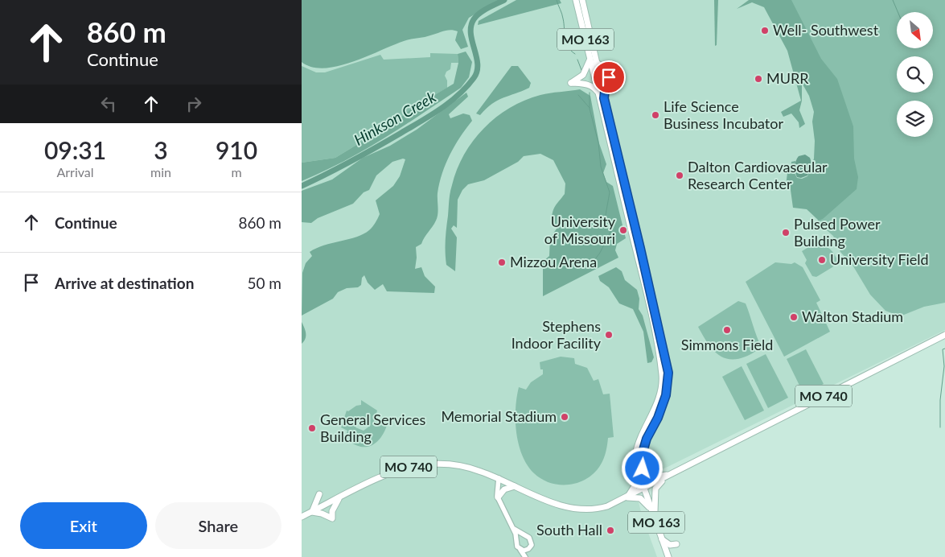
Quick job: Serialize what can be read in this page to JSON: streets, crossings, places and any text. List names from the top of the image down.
{
  "streets": {
    "main road": ["MO 163", "MO 740"]
  },
  "crossings": [
    ["MO 163", "MO 740"]
  ],
  "water": ["Hinkson Creek"],
  "places": [
    "Well- Southwest",
    "MURR",
    "Life Science Business Incubator",
    "Dalton Cardiovascular Research Center",
    "University of Missouri",
    "Pulsed Power Building",
    "University Field",
    "Mizzou Arena",
    "Walton Stadium",
    "Simmons Field",
    "Stephens Indoor Facility",
    "Memorial Stadium",
    "General Services Building",
    "South Hall"
  ],
  "north": "bottom right",
  "page": {
    "turn": ["860 m", "Continue"],
    "eta": [
      "09:31",
      "Arrival",
      "3",
      "min",
      "910",
      "m"
    ],
    "list": [
      {
        "name": "Continue",
        "value": "860 m"
      },
      {
        "name": "Arrive at destination",
        "value": "50 m"
      }
    ],
    "buttons": ["Exit", "Share"]
  }
}
